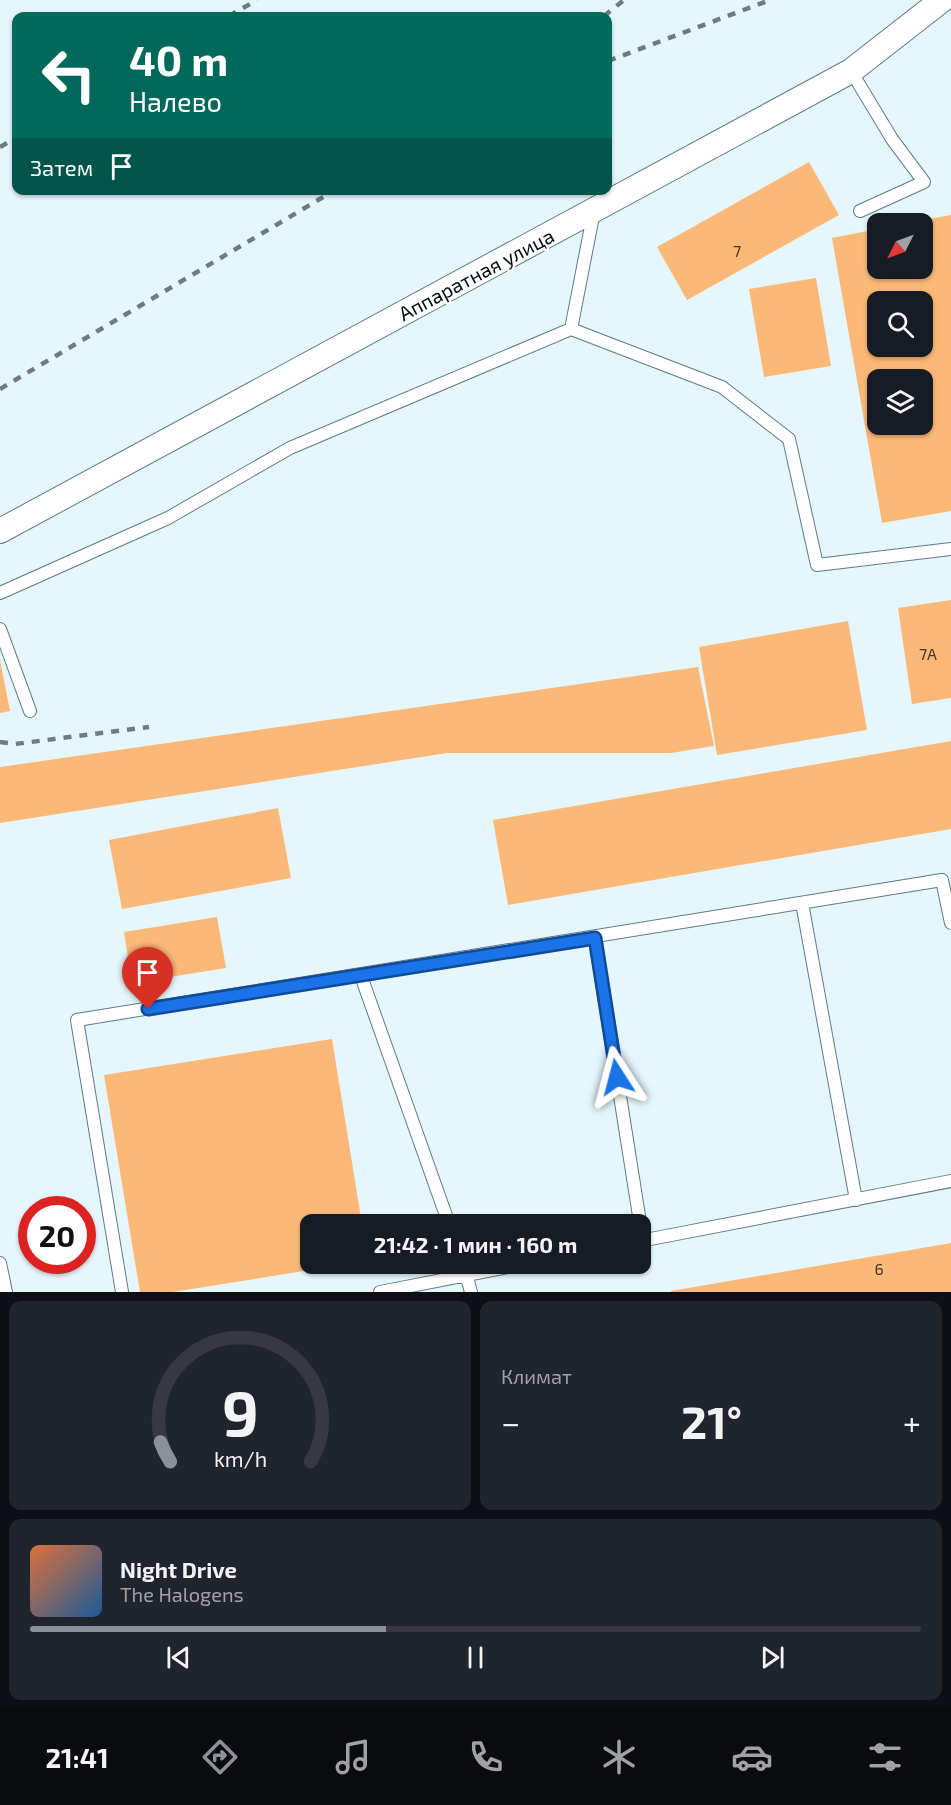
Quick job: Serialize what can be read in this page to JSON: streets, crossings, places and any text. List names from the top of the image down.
{
  "streets": {
    "street": ["Аппаратная улица"]
  },
  "house_numbers": ["7", "7А", "6"],
  "north": "bottom left",
  "page": {
    "turn": ["40 m", "Налево"],
    "then": "Затем",
    "limit": "20",
    "trip": "21:42 · 1 мин · 160 m",
    "tile": "Климат",
    "heat": ["−", "21°", "+"],
    "song": ["Night Drive", "The Halogens"],
    "tabs": "21:41",
    "gauge": ["9", "km/h"]
  }
}
